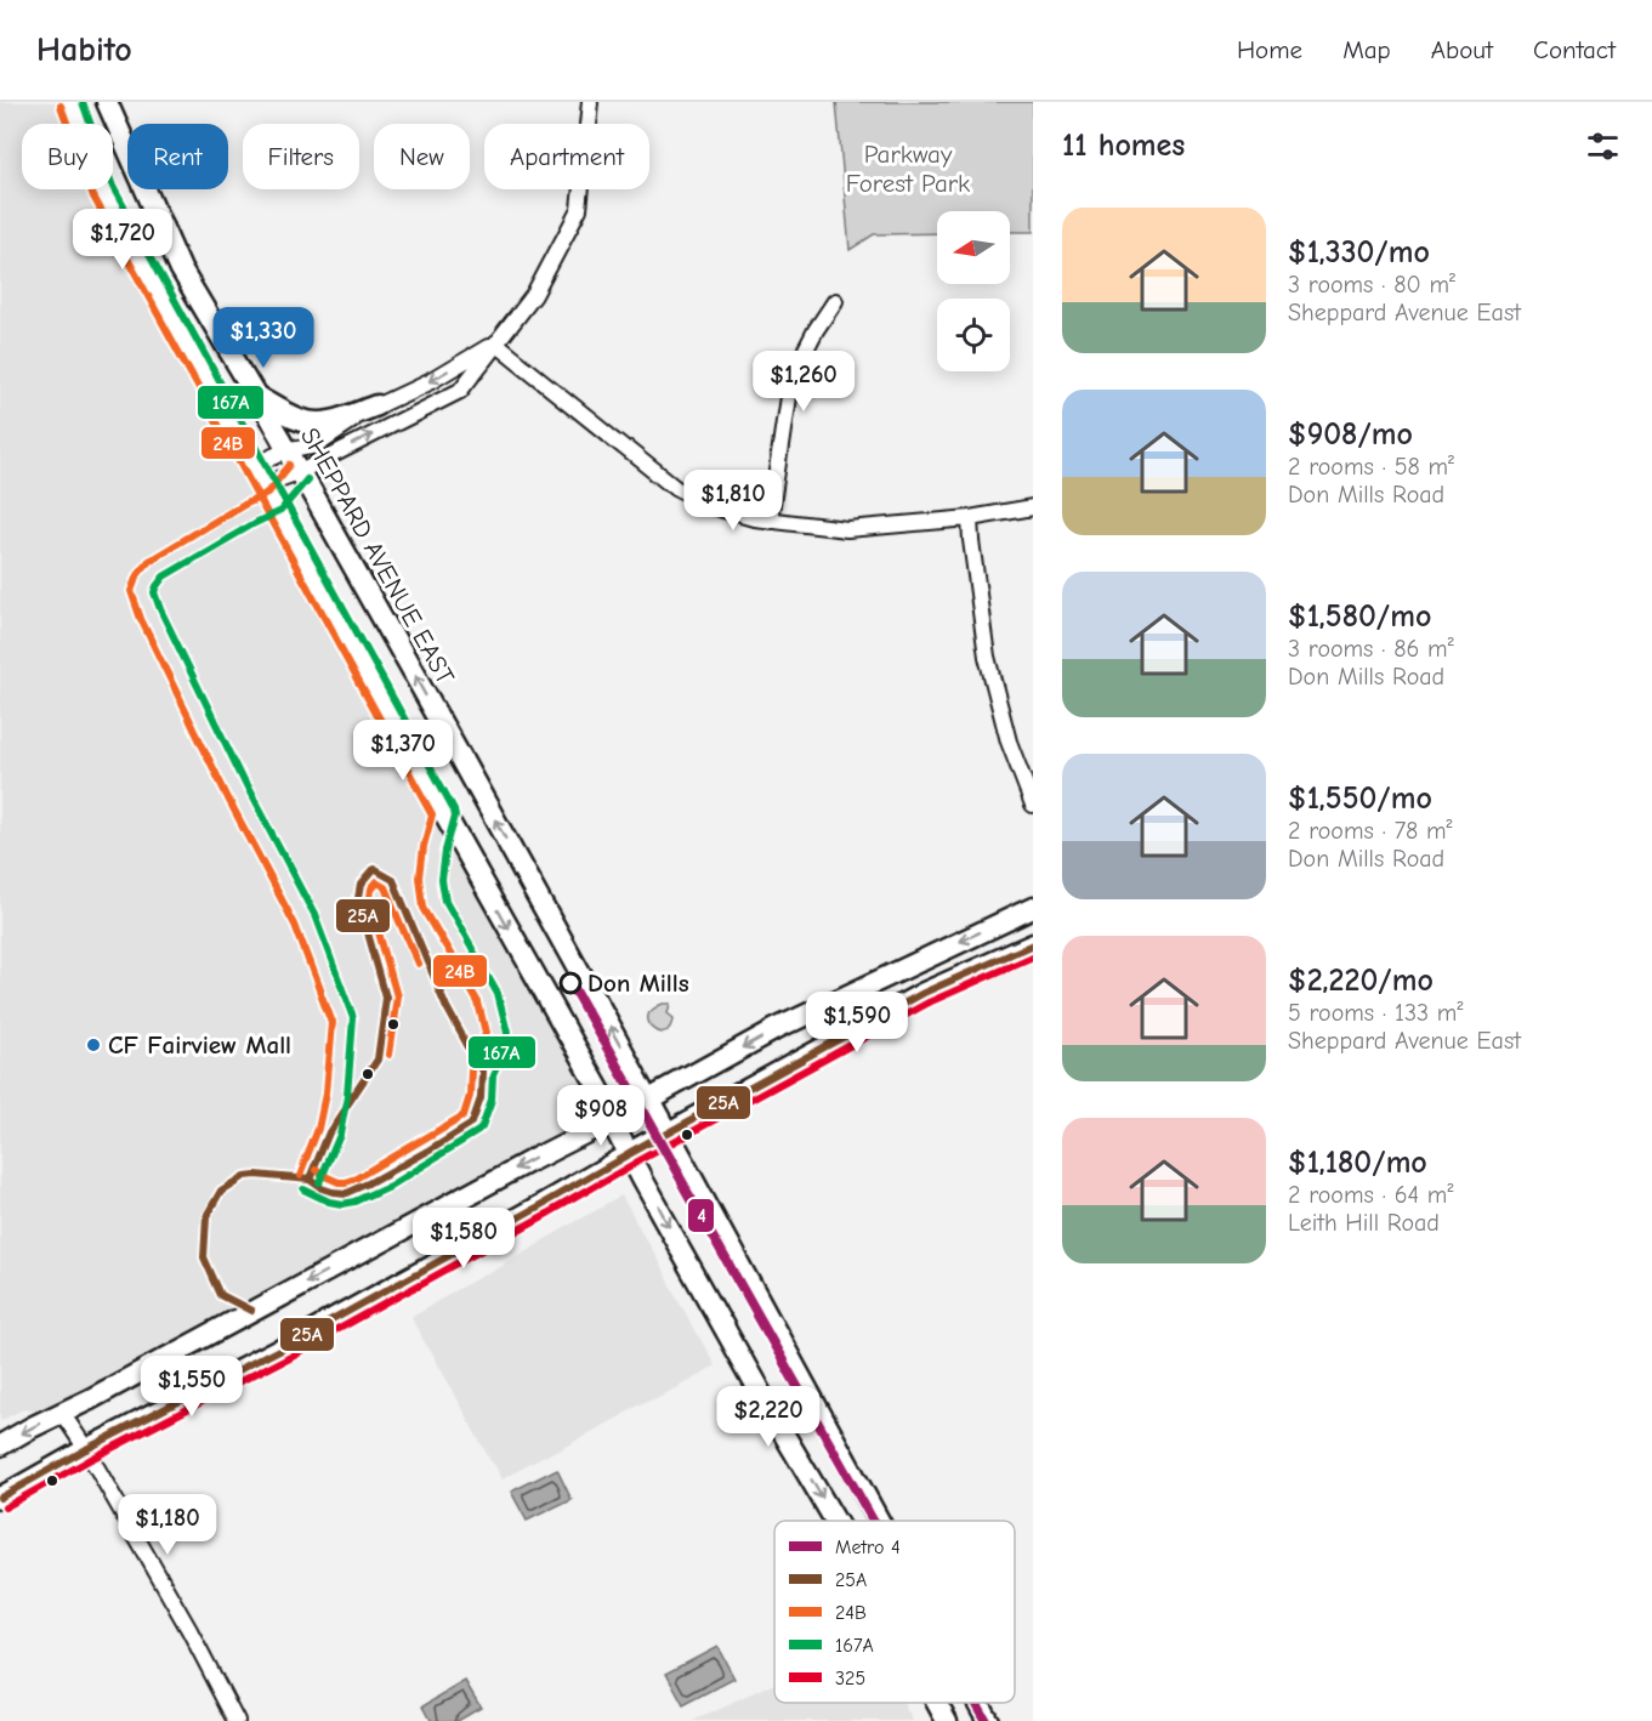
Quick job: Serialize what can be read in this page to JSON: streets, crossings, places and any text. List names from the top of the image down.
{
  "streets": {
    "main road": ["SHEPPARD AVENUE EAST"]
  },
  "parks": ["Parkway Forest Park"],
  "places": ["Don Mills", "CF Fairview Mall"],
  "lines": [
    "transit line 167A",
    "transit line 24B",
    "transit line 25A",
    "transit line 325",
    "metro line 4"
  ],
  "legend": [
    "Metro 4",
    "25A",
    "24B",
    "167A",
    "325"
  ],
  "north": "left",
  "page": {
    "header": "Habito",
    "nav": [
      "Home",
      "Map",
      "About",
      "Contact"
    ],
    "heading": "11 homes",
    "chip": [
      "Buy",
      "Rent",
      "Filters",
      "New",
      "Apartment"
    ],
    "list": [
      {
        "name": "$1,330/mo",
        "note": "3 rooms · 80 m² · Sheppard Avenue East"
      },
      {
        "name": "$908/mo",
        "note": "2 rooms · 58 m² · Don Mills Road"
      },
      {
        "name": "$1,580/mo",
        "note": "3 rooms · 86 m² · Don Mills Road"
      },
      {
        "name": "$1,550/mo",
        "note": "2 rooms · 78 m² · Don Mills Road"
      },
      {
        "name": "$2,220/mo",
        "note": "5 rooms · 133 m² · Sheppard Avenue East"
      },
      {
        "name": "$1,180/mo",
        "note": "2 rooms · 64 m² · Leith Hill Road"
      }
    ],
    "price": [
      "$1,720",
      "$1,330",
      "$1,260",
      "$1,810",
      "$1,370",
      "$1,590",
      "$908",
      "$1,580",
      "$1,550",
      "$2,220",
      "$1,180"
    ]
  }
}
